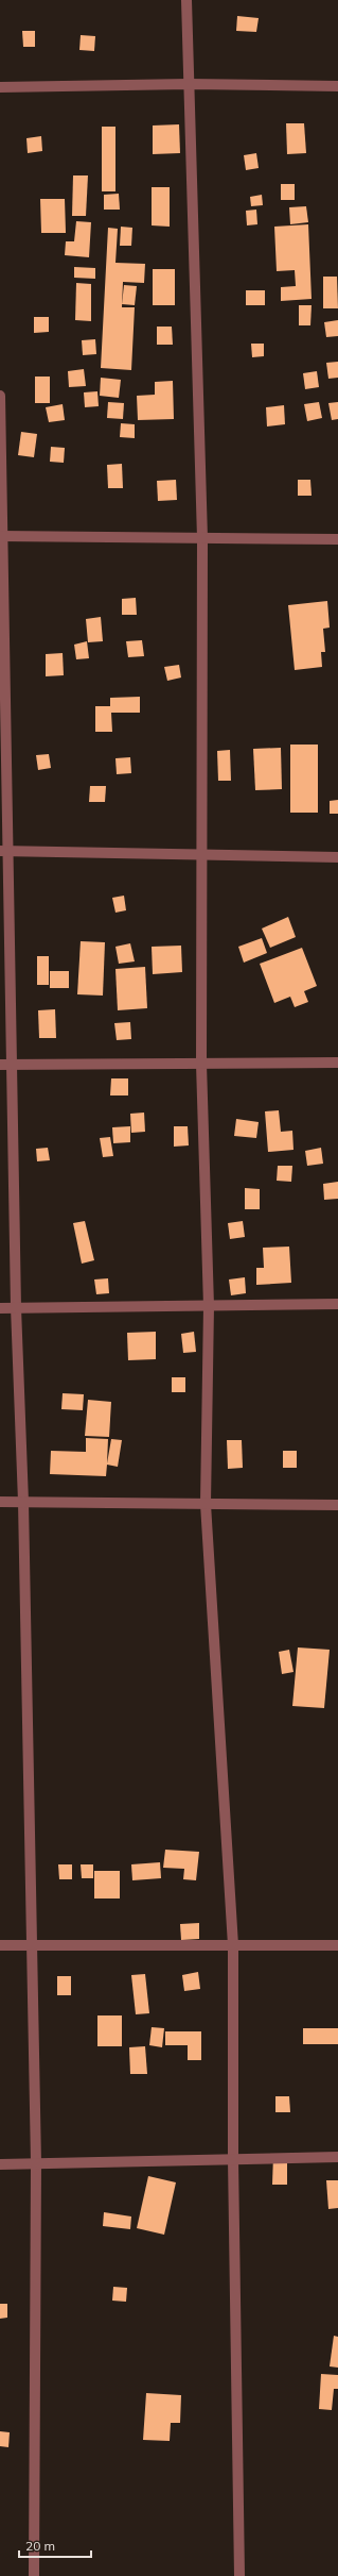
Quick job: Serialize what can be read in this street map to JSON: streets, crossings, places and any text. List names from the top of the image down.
{
  "scale_bar": "20 m"
}
